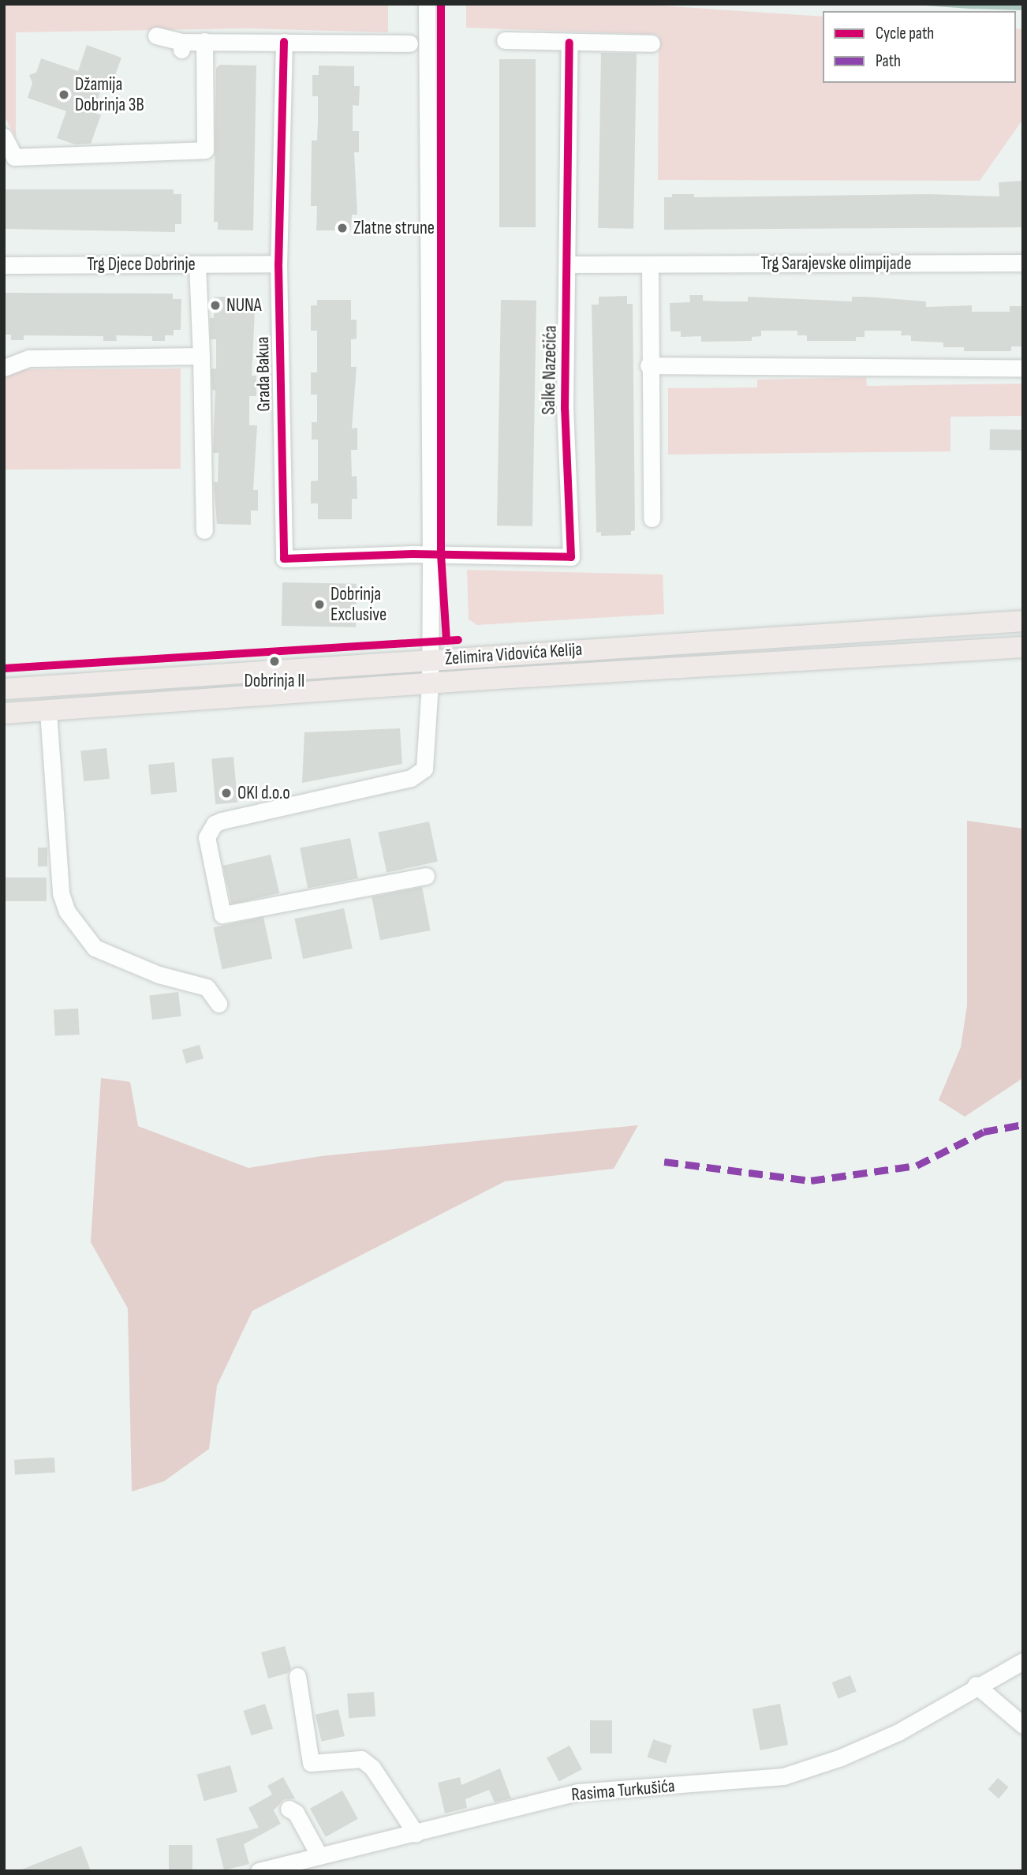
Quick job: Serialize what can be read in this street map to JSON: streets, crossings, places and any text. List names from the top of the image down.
{
  "streets": {
    "main road": ["Želimira Vidovića Kelija"],
    "street": [
      "Trg Sarajevske olimpijade",
      "Trg Djece Dobrinje",
      "Salke Nazečića",
      "Grada Bakua",
      "Rasima Turkušića"
    ]
  },
  "crossings": [
    ["Trg Sarajevske olimpijade", "Salke Nazečića"],
    ["Trg Djece Dobrinje", "Grada Bakua"],
    ["Salke Nazečića", "Grada Bakua"]
  ],
  "places": [
    "Džamija Dobrinja 3B",
    "Zlatne strune",
    "NUNA",
    "Dobrinja Exclusive",
    "Dobrinja II",
    "OKI d.o.o"
  ],
  "legend": ["Cycle path", "Path"]
}
